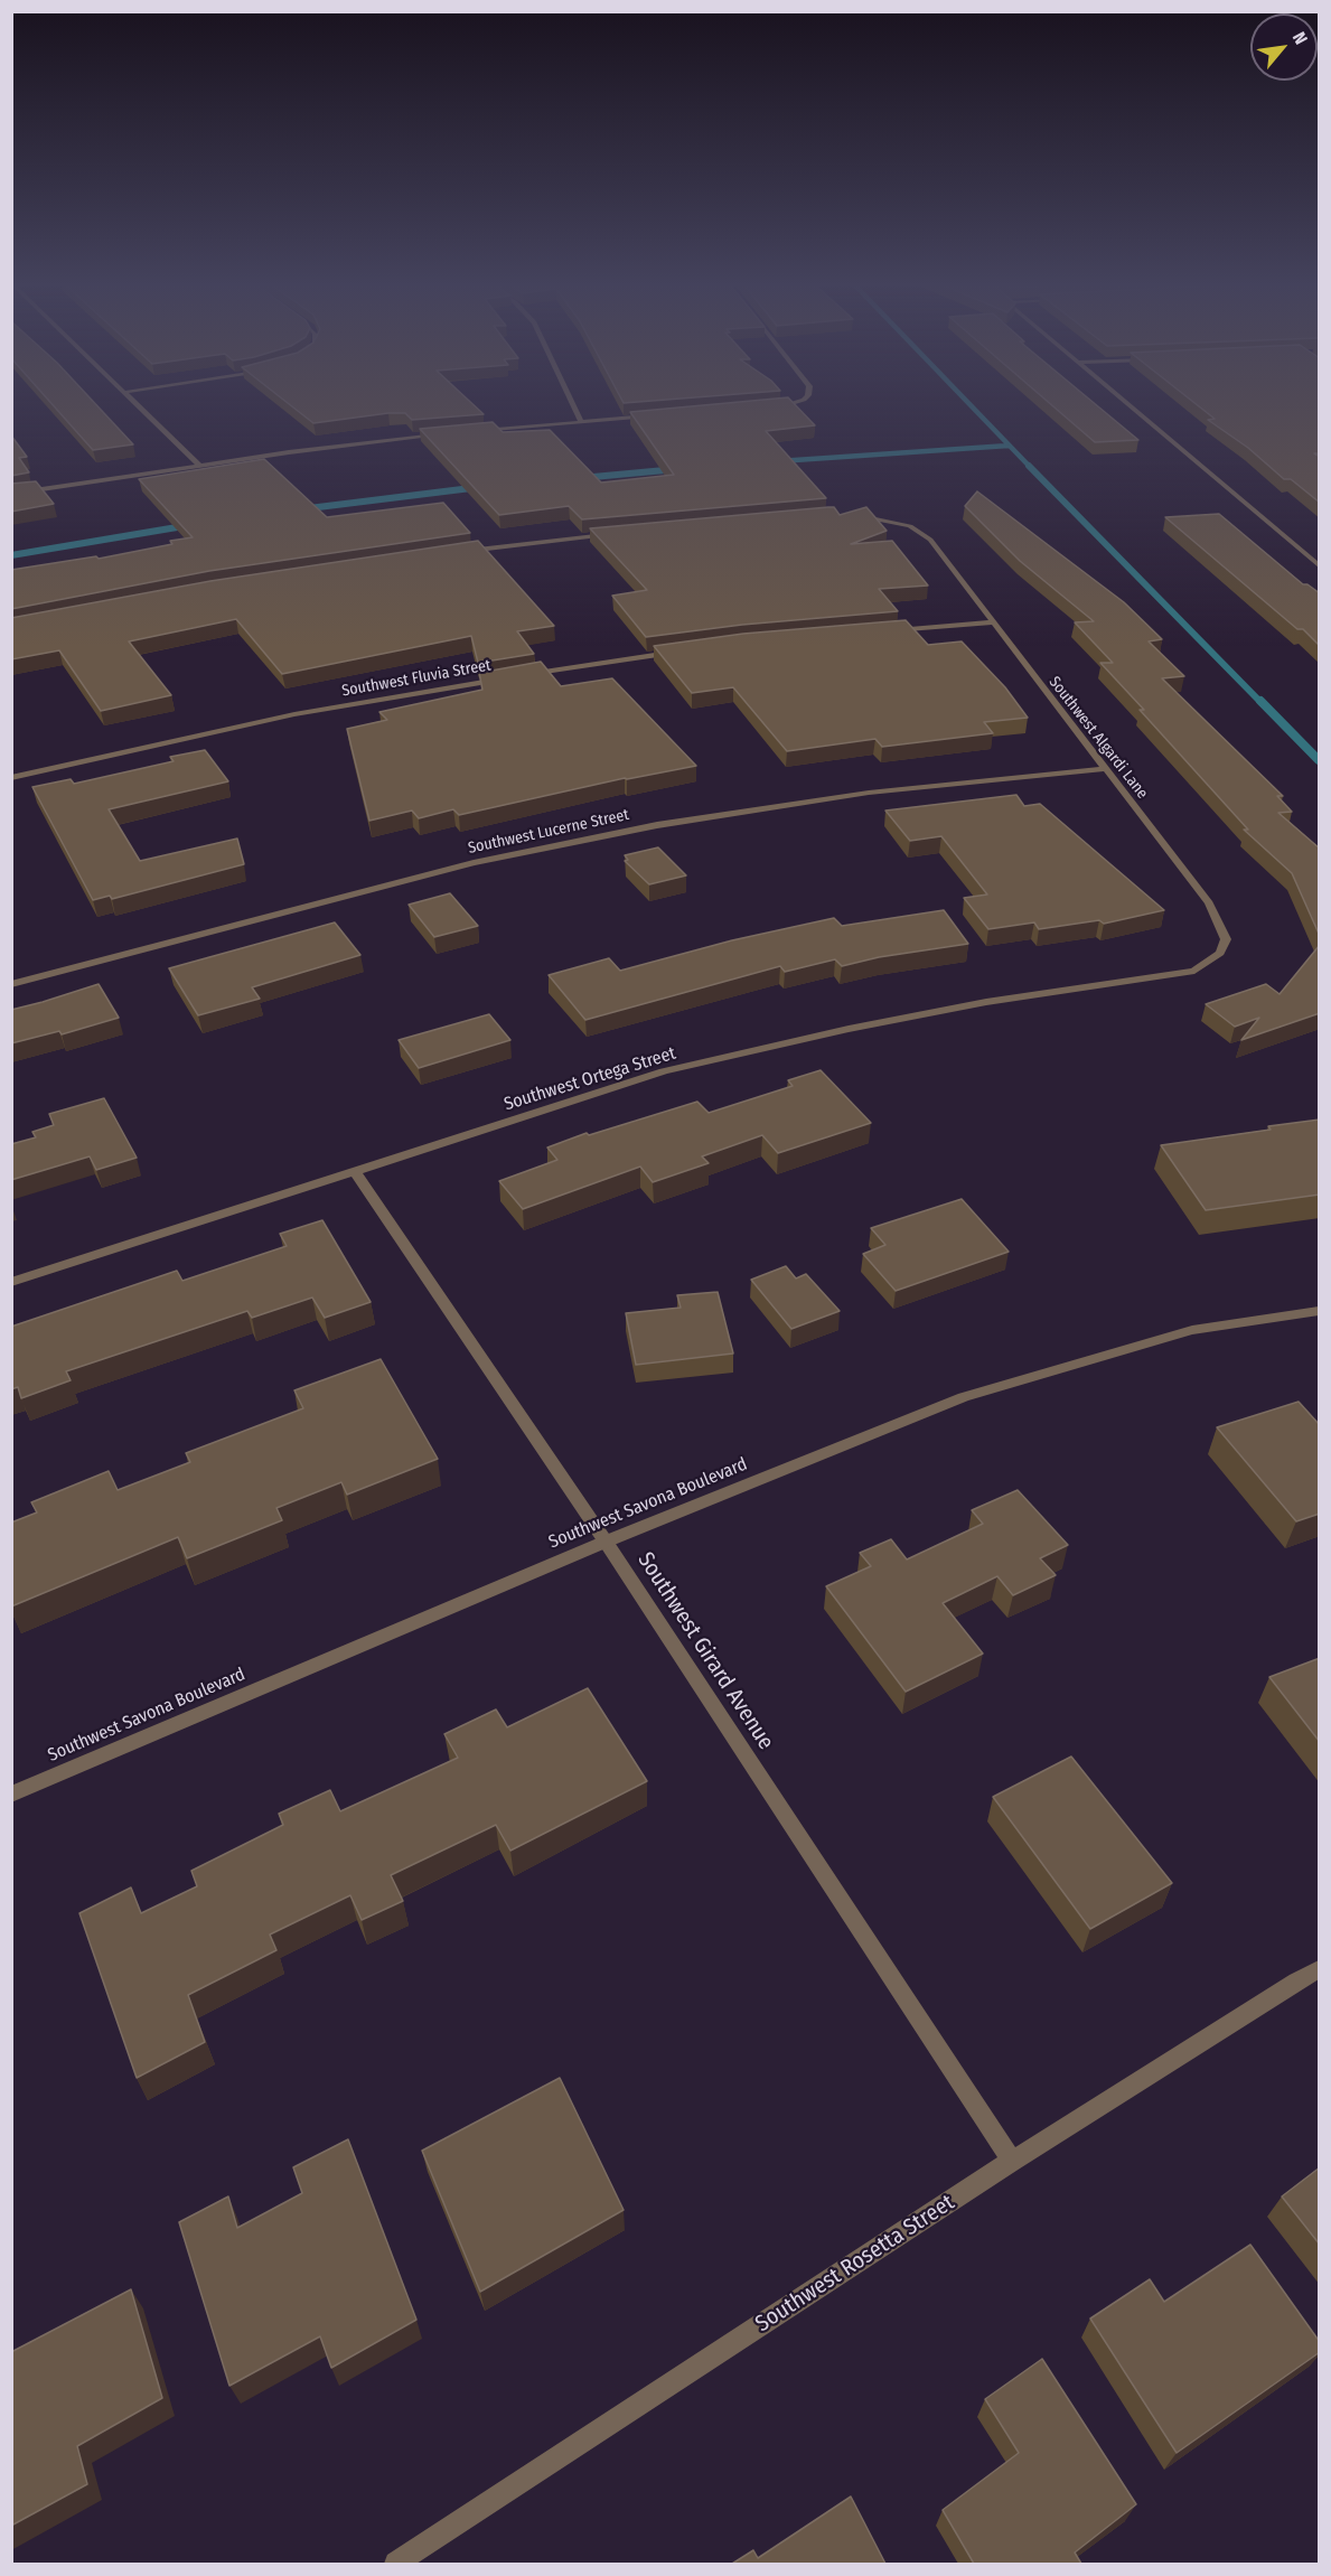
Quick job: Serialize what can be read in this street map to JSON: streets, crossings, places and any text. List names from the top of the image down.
{
  "streets": {
    "street": [
      "Southwest Fluvia Street",
      "Southwest Algardi Lane",
      "Southwest Lucerne Street",
      "Southwest Ortega Street",
      "Southwest Savona Boulevard",
      "Southwest Girard Avenue",
      "Southwest Rosetta Street"
    ]
  },
  "crossings": [
    ["Southwest Algardi Lane", "Southwest Lucerne Street"],
    ["Southwest Algardi Lane", "Southwest Ortega Street"],
    ["Southwest Ortega Street", "Southwest Girard Avenue"],
    ["Southwest Savona Boulevard", "Southwest Girard Avenue"],
    ["Southwest Girard Avenue", "Southwest Rosetta Street"]
  ],
  "north": "top right"
}
